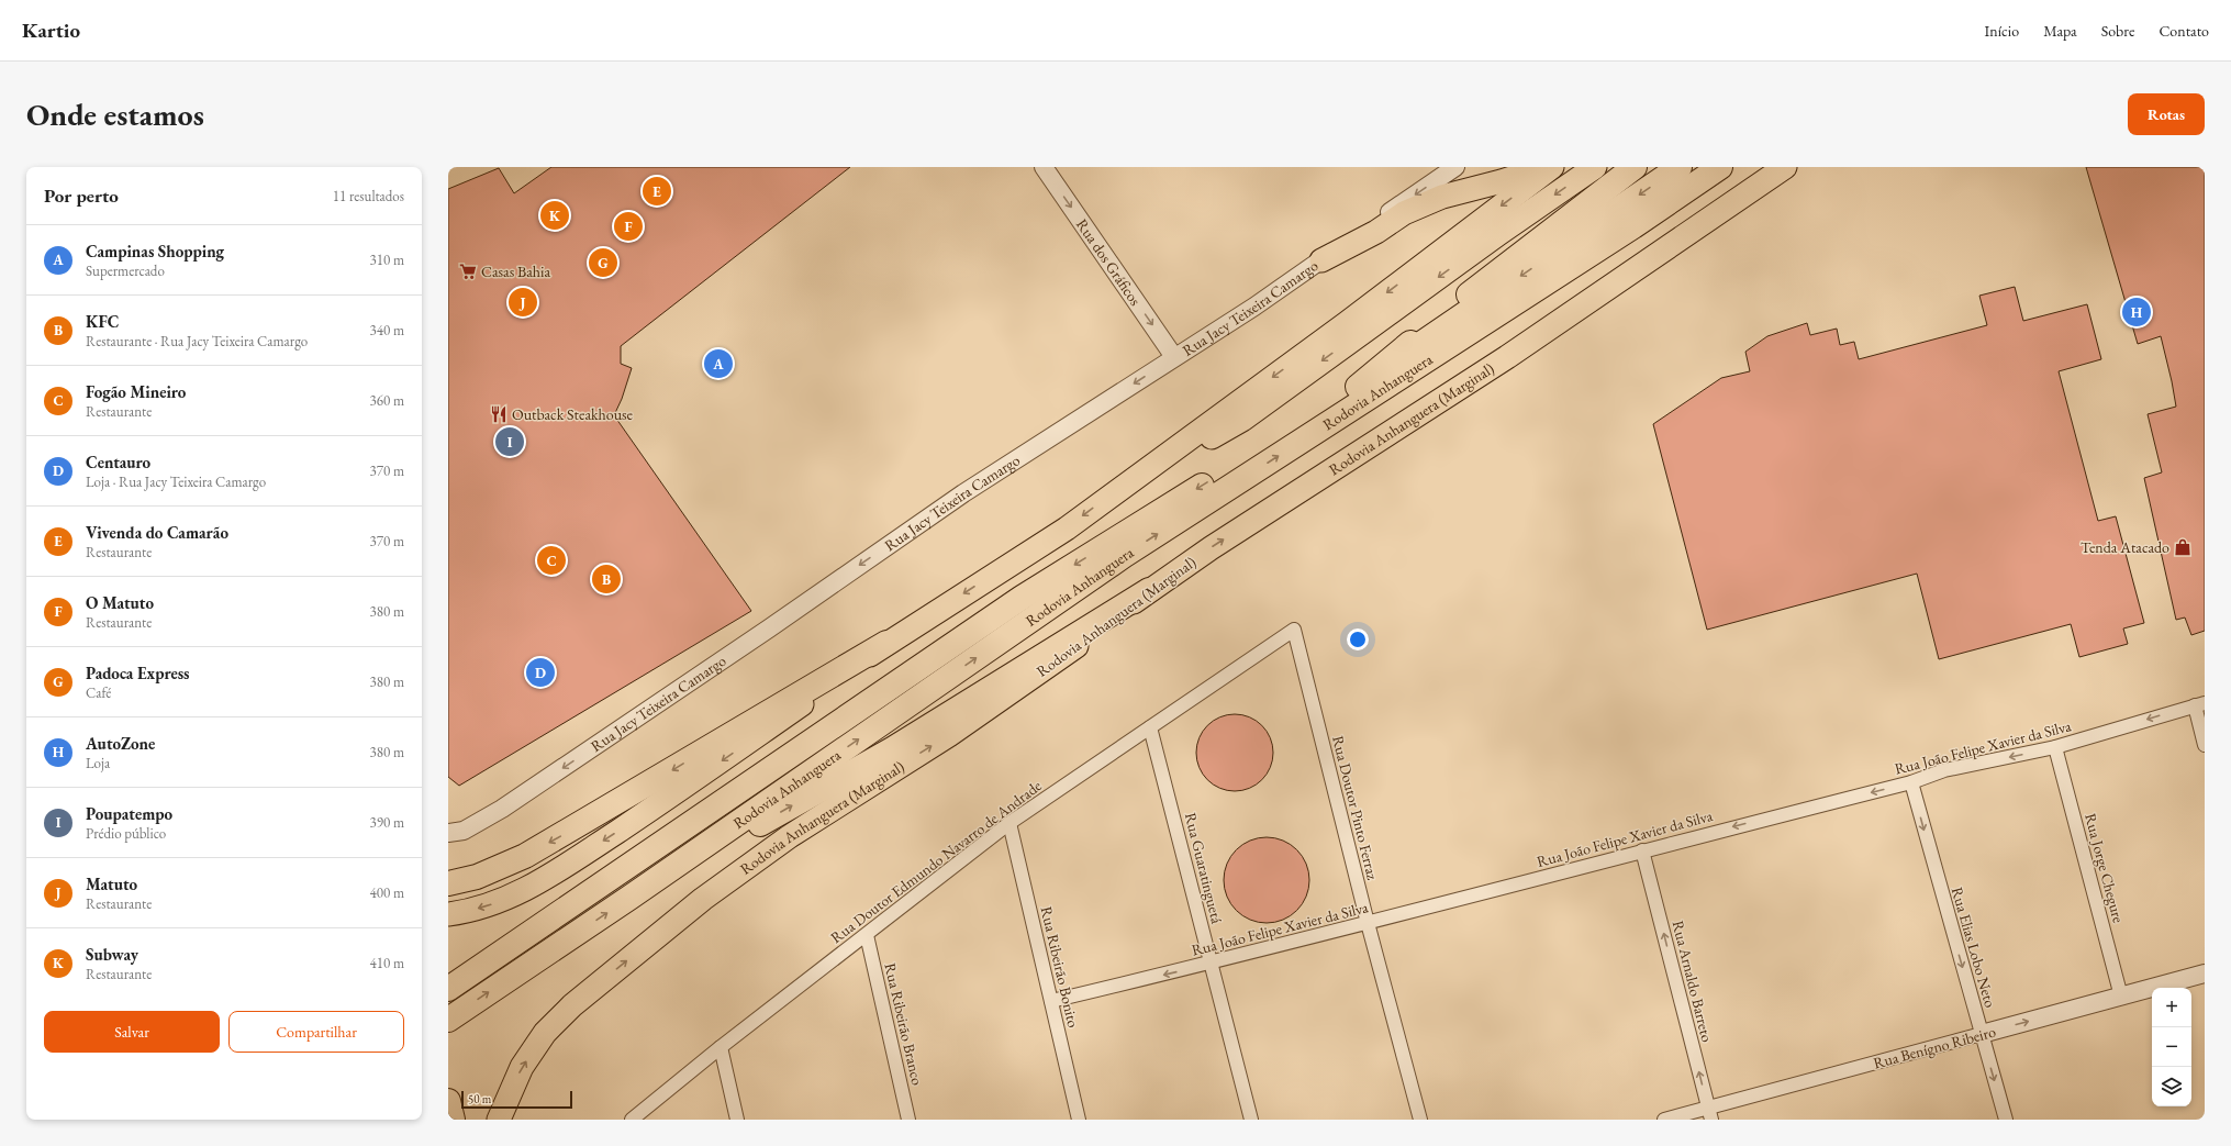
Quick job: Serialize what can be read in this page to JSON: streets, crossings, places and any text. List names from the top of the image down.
{
  "streets": {
    "highway": ["Rodovia Anhanguera", "Rodovia Anhanguera (Marginal)"],
    "street": [
      "Rua dos Gráficos",
      "Rua Jacy Teixeira Camargo",
      "Rua João Felipe Xavier da Silva",
      "Rua Doutor Pinto Ferraz",
      "Rua Doutor Edmundo Navarro de Andrade",
      "Rua Guaratinguetá",
      "Rua Jorge Chegure",
      "Rua Elias Lobo Neto",
      "Rua Ribeirão Bonito",
      "Rua Arnaldo Barreto",
      "Rua Ribeirão Branco",
      "Rua Benígno Ribeiro"
    ]
  },
  "crossings": [
    ["Rua dos Gráficos", "Rua Jacy Teixeira Camargo"],
    ["Rua João Felipe Xavier da Silva", "Rua Doutor Pinto Ferraz"],
    ["Rua João Felipe Xavier da Silva", "Rua Guaratinguetá"],
    ["Rua João Felipe Xavier da Silva", "Rua Jorge Chegure"],
    ["Rua João Felipe Xavier da Silva", "Rua Elias Lobo Neto"],
    ["Rua João Felipe Xavier da Silva", "Rua Ribeirão Bonito"],
    ["Rua João Felipe Xavier da Silva", "Rua Arnaldo Barreto"],
    ["Rua Doutor Pinto Ferraz", "Rua Doutor Edmundo Navarro de Andrade"],
    ["Rua Doutor Edmundo Navarro de Andrade", "Rua Guaratinguetá"],
    ["Rua Doutor Edmundo Navarro de Andrade", "Rua Ribeirão Bonito"],
    ["Rua Doutor Edmundo Navarro de Andrade", "Rua Ribeirão Branco"],
    ["Rua Jorge Chegure", "Rua Benígno Ribeiro"],
    ["Rua Elias Lobo Neto", "Rua Benígno Ribeiro"],
    ["Rua Arnaldo Barreto", "Rua Benígno Ribeiro"]
  ],
  "one_way": [
    "Rua dos Gráficos",
    "Rua Jacy Teixeira Camargo",
    "Rua João Felipe Xavier da Silva",
    "Rua Elias Lobo Neto",
    "Rua Arnaldo Barreto"
  ],
  "places": {
    "supermarket": ["Casas Bahia"],
    "restaurant": ["Outback Steakhouse"],
    "shop": ["Tenda Atacado"]
  },
  "scale_bar": "50 m",
  "page": {
    "header": "Kartio",
    "nav": [
      "Início",
      "Mapa",
      "Sobre",
      "Contato"
    ],
    "buttons": [
      "Rotas",
      ["Salvar", "Compartilhar"]
    ],
    "title": "Onde estamos",
    "heading": ["Por perto", "11 resultados"],
    "pins": [
      "E",
      "K",
      "F",
      "G",
      "J",
      "H",
      "A",
      "I",
      "C",
      "B",
      "D"
    ],
    "list": [
      {
        "mark": "A",
        "name": "Campinas Shopping",
        "note": "Supermercado",
        "value": "310 m"
      },
      {
        "mark": "B",
        "name": "KFC",
        "note": "Restaurante · Rua Jacy Teixeira Camargo",
        "value": "340 m"
      },
      {
        "mark": "C",
        "name": "Fogão Mineiro",
        "note": "Restaurante",
        "value": "360 m"
      },
      {
        "mark": "D",
        "name": "Centauro",
        "note": "Loja · Rua Jacy Teixeira Camargo",
        "value": "370 m"
      },
      {
        "mark": "E",
        "name": "Vivenda do Camarão",
        "note": "Restaurante",
        "value": "370 m"
      },
      {
        "mark": "F",
        "name": "O Matuto",
        "note": "Restaurante",
        "value": "380 m"
      },
      {
        "mark": "G",
        "name": "Padoca Express",
        "note": "Café",
        "value": "380 m"
      },
      {
        "mark": "H",
        "name": "AutoZone",
        "note": "Loja",
        "value": "380 m"
      },
      {
        "mark": "I",
        "name": "Poupatempo",
        "note": "Prédio público",
        "value": "390 m"
      },
      {
        "mark": "J",
        "name": "Matuto",
        "note": "Restaurante",
        "value": "400 m"
      },
      {
        "mark": "K",
        "name": "Subway",
        "note": "Restaurante",
        "value": "410 m"
      }
    ],
    "map_buttons": ["+", "−"],
    "scale": "50 m"
  }
}
